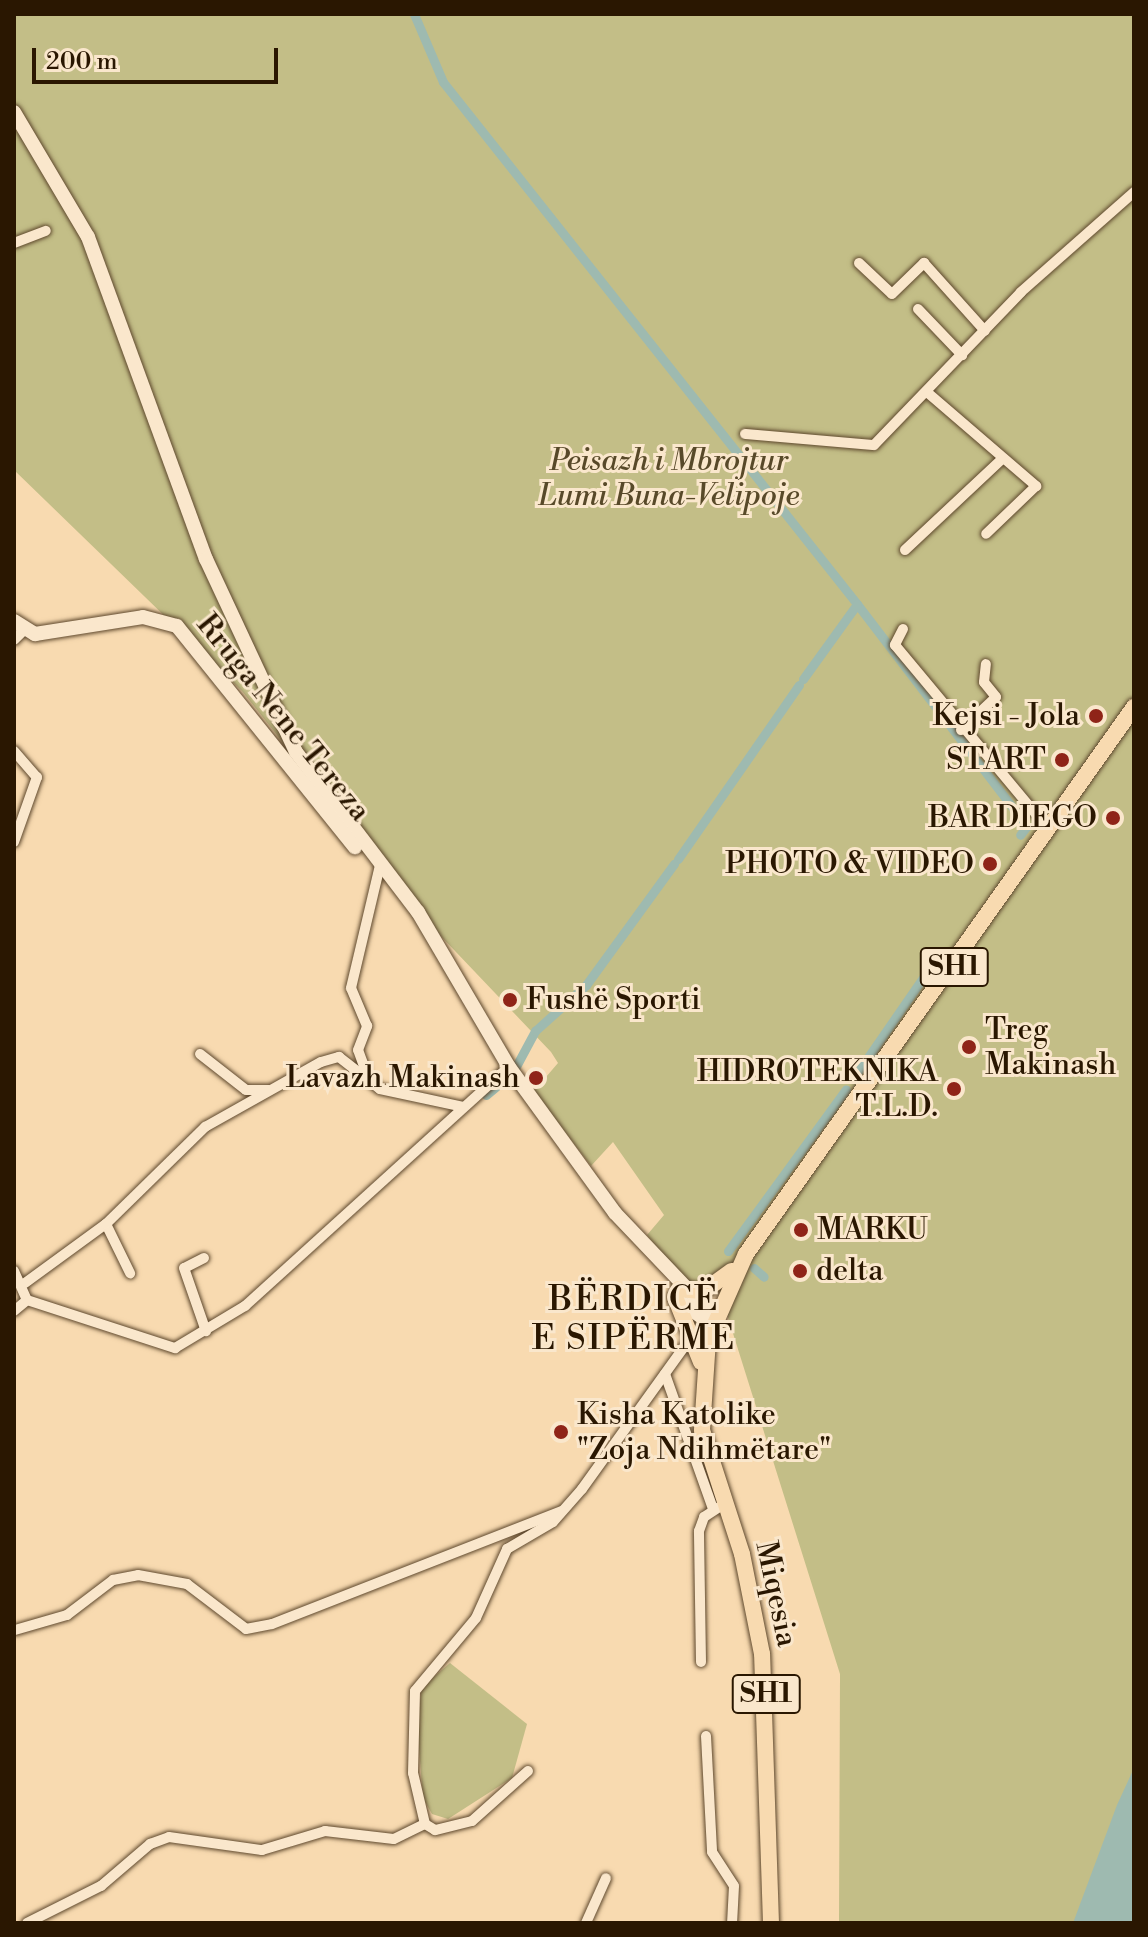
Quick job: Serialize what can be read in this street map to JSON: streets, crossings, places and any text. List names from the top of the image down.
{
  "streets": {
    "main road": ["Rruga Nene Tereza", "SH1", "Miqesia"]
  },
  "crossings": [
    ["SH1", "Miqesia"]
  ],
  "districts": ["BËRDICË E SIPËRME"],
  "parks": ["Peisazh i Mbrojtur Lumi Buna-Velipoje"],
  "places": [
    "Kejsi - Jola",
    "START",
    "BAR DIEGO",
    "PHOTO & VIDEO",
    "Fushë Sporti",
    "Treg Makinash",
    "Lavazh Makinash",
    "HIDROTEKNIKA T.L.D.",
    "MARKU",
    "delta",
    "Kisha Katolike \"Zoja Ndihmëtare\""
  ],
  "scale_bar": "200 m"
}
